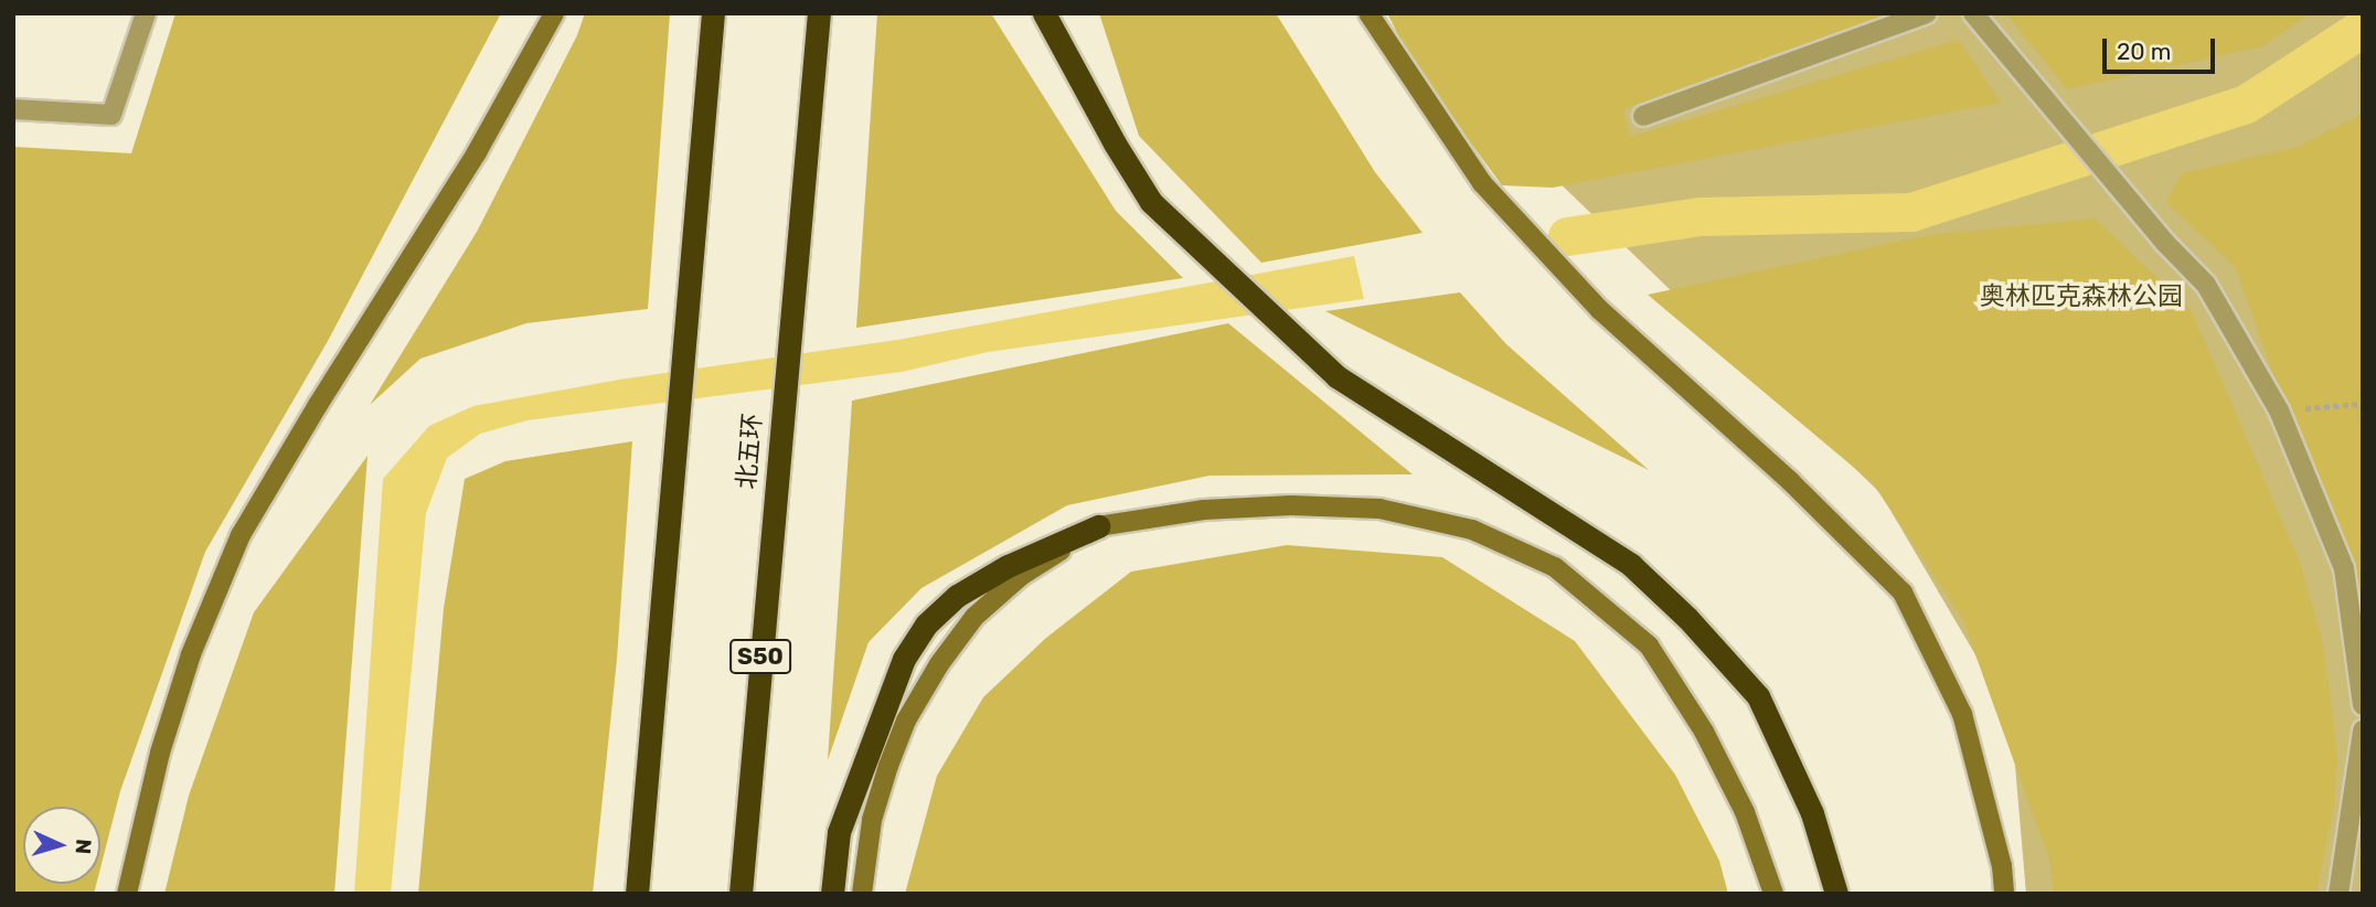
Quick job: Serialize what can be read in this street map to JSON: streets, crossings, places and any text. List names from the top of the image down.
{
  "streets": {
    "highway": ["北五环", "S50"]
  },
  "parks": ["奥林匹克森林公园"],
  "scale_bar": "20 m",
  "north": "right"
}
